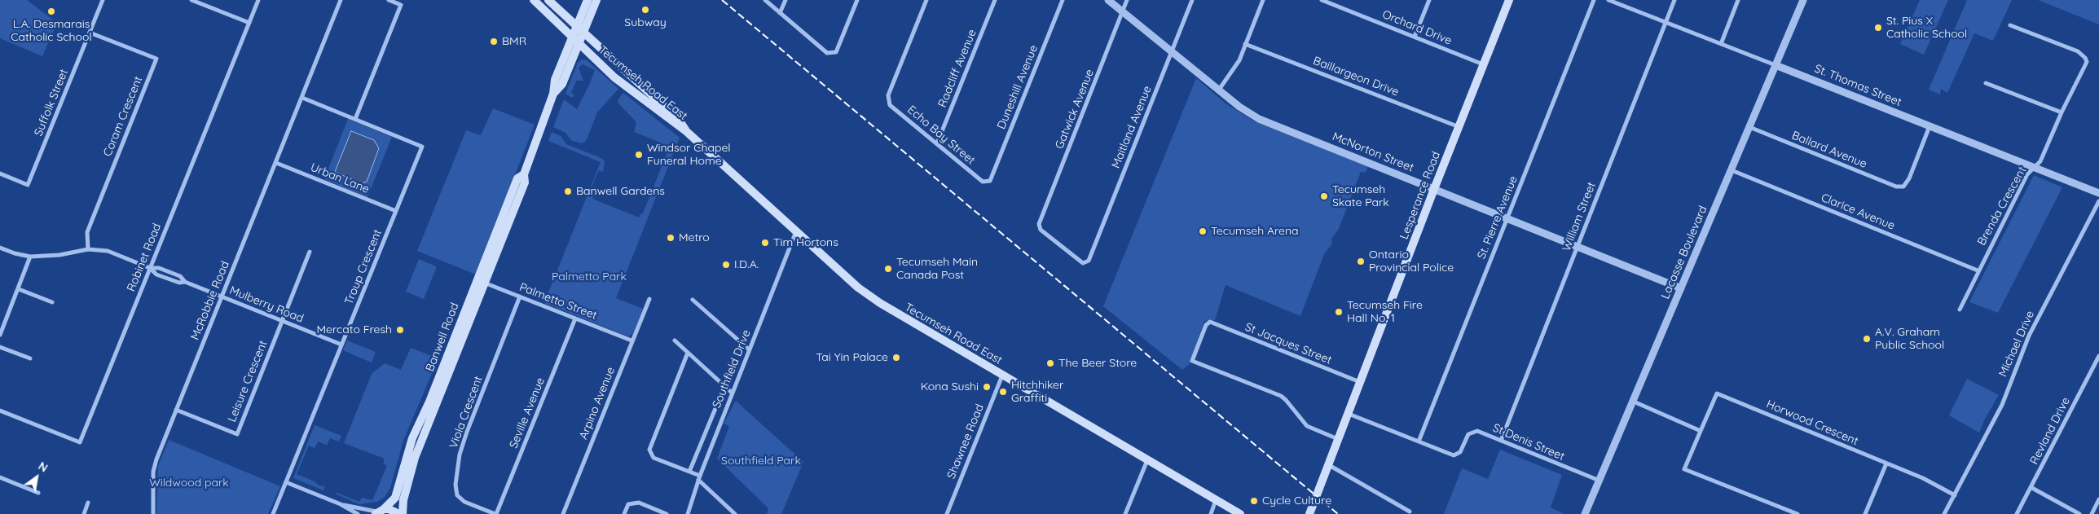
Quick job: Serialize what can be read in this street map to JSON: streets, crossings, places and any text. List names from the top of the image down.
{
  "streets": {
    "main road": ["Tecumseh Road East", "Lesperance Road", "Banwell Road"],
    "street": [
      "Orchard Drive",
      "Radcliff Avenue",
      "Baillargeon Drive",
      "St. Thomas Street",
      "Duneshill Avenue",
      "Suffolk Street",
      "Gatwick Avenue",
      "Coram Crescent",
      "Maitland Avenue",
      "Echo Bay Street",
      "Ballard Avenue",
      "McNorton Street",
      "Urban Lane",
      "Brenda Crescent",
      "Clarice Avenue",
      "William Street",
      "St. Pierre Avenue",
      "Lacasse Boulevard",
      "Robinet Road",
      "Troup Crescent",
      "McRobbie Road",
      "Palmetto Street",
      "Mulberry Road",
      "St Jacques Street",
      "Michael Drive",
      "Southfield Drive",
      "Leisure Crescent",
      "Arpino Avenue",
      "Viola Crescent",
      "Seville Avenue",
      "Horwood Crescent",
      "Revland Drive",
      "Shawnee Road",
      "St Denis Street"
    ]
  },
  "crossings": [
    ["Orchard Drive", "Lesperance Road"],
    ["Radcliff Avenue", "Echo Bay Street"],
    ["Baillargeon Drive", "Lesperance Road"],
    ["Tecumseh Road East", "Banwell Road"],
    ["Tecumseh Road East", "Southfield Drive"],
    ["Tecumseh Road East", "Shawnee Road"],
    ["St. Thomas Street", "Ballard Avenue"],
    ["St. Thomas Street", "Brenda Crescent"],
    ["St. Thomas Street", "William Street"],
    ["St. Thomas Street", "Lacasse Boulevard"],
    ["Duneshill Avenue", "Echo Bay Street"],
    ["Suffolk Street", "Coram Crescent"],
    ["Gatwick Avenue", "Maitland Avenue"],
    ["Gatwick Avenue", "McNorton Street"],
    ["Coram Crescent", "Mulberry Road"],
    ["Maitland Avenue", "McNorton Street"],
    ["Ballard Avenue", "Lacasse Boulevard"],
    ["McNorton Street", "Lesperance Road"],
    ["McNorton Street", "William Street"],
    ["McNorton Street", "St. Pierre Avenue"],
    ["McNorton Street", "Lacasse Boulevard"],
    ["Urban Lane", "Troup Crescent"],
    ["Urban Lane", "McRobbie Road"],
    ["Lesperance Road", "St Jacques Street"],
    ["Lesperance Road", "St Denis Street"],
    ["Brenda Crescent", "Clarice Avenue"],
    ["Clarice Avenue", "Lacasse Boulevard"],
    ["William Street", "St Denis Street"],
    ["St. Pierre Avenue", "St Denis Street"],
    ["Lacasse Boulevard", "St Denis Street"],
    ["Robinet Road", "Mulberry Road"],
    ["Troup Crescent", "McRobbie Road"],
    ["Troup Crescent", "Mulberry Road"],
    ["McRobbie Road", "Mulberry Road"],
    ["McRobbie Road", "Leisure Crescent"],
    ["Palmetto Street", "Banwell Road"],
    ["Palmetto Street", "Arpino Avenue"],
    ["Palmetto Street", "Viola Crescent"],
    ["Palmetto Street", "Seville Avenue"],
    ["Mulberry Road", "Leisure Crescent"],
    ["Viola Crescent", "Seville Avenue"]
  ],
  "parks": ["Palmetto Park", "Southfield Park", "Wildwood park"],
  "places": [
    "Subway",
    "L.A. Desmarais Catholic School",
    "St. Pius X Catholic School",
    "BMR",
    "Windsor Chapel Funeral Home",
    "Banwell Gardens",
    "Tecumseh Skate Park",
    "Tecumseh Arena",
    "Metro",
    "Tim Hortons",
    "Ontario Provincial Police",
    "I.D.A.",
    "Tecumseh Main Canada Post",
    "Tecumseh Fire Hall No. 1",
    "Mercato Fresh",
    "A.V. Graham Public School",
    "Tai Yin Palace",
    "The Beer Store",
    "Kona Sushi",
    "Hitchhiker Graffiti",
    "Cycle Culture"
  ],
  "north": "top right"
}
